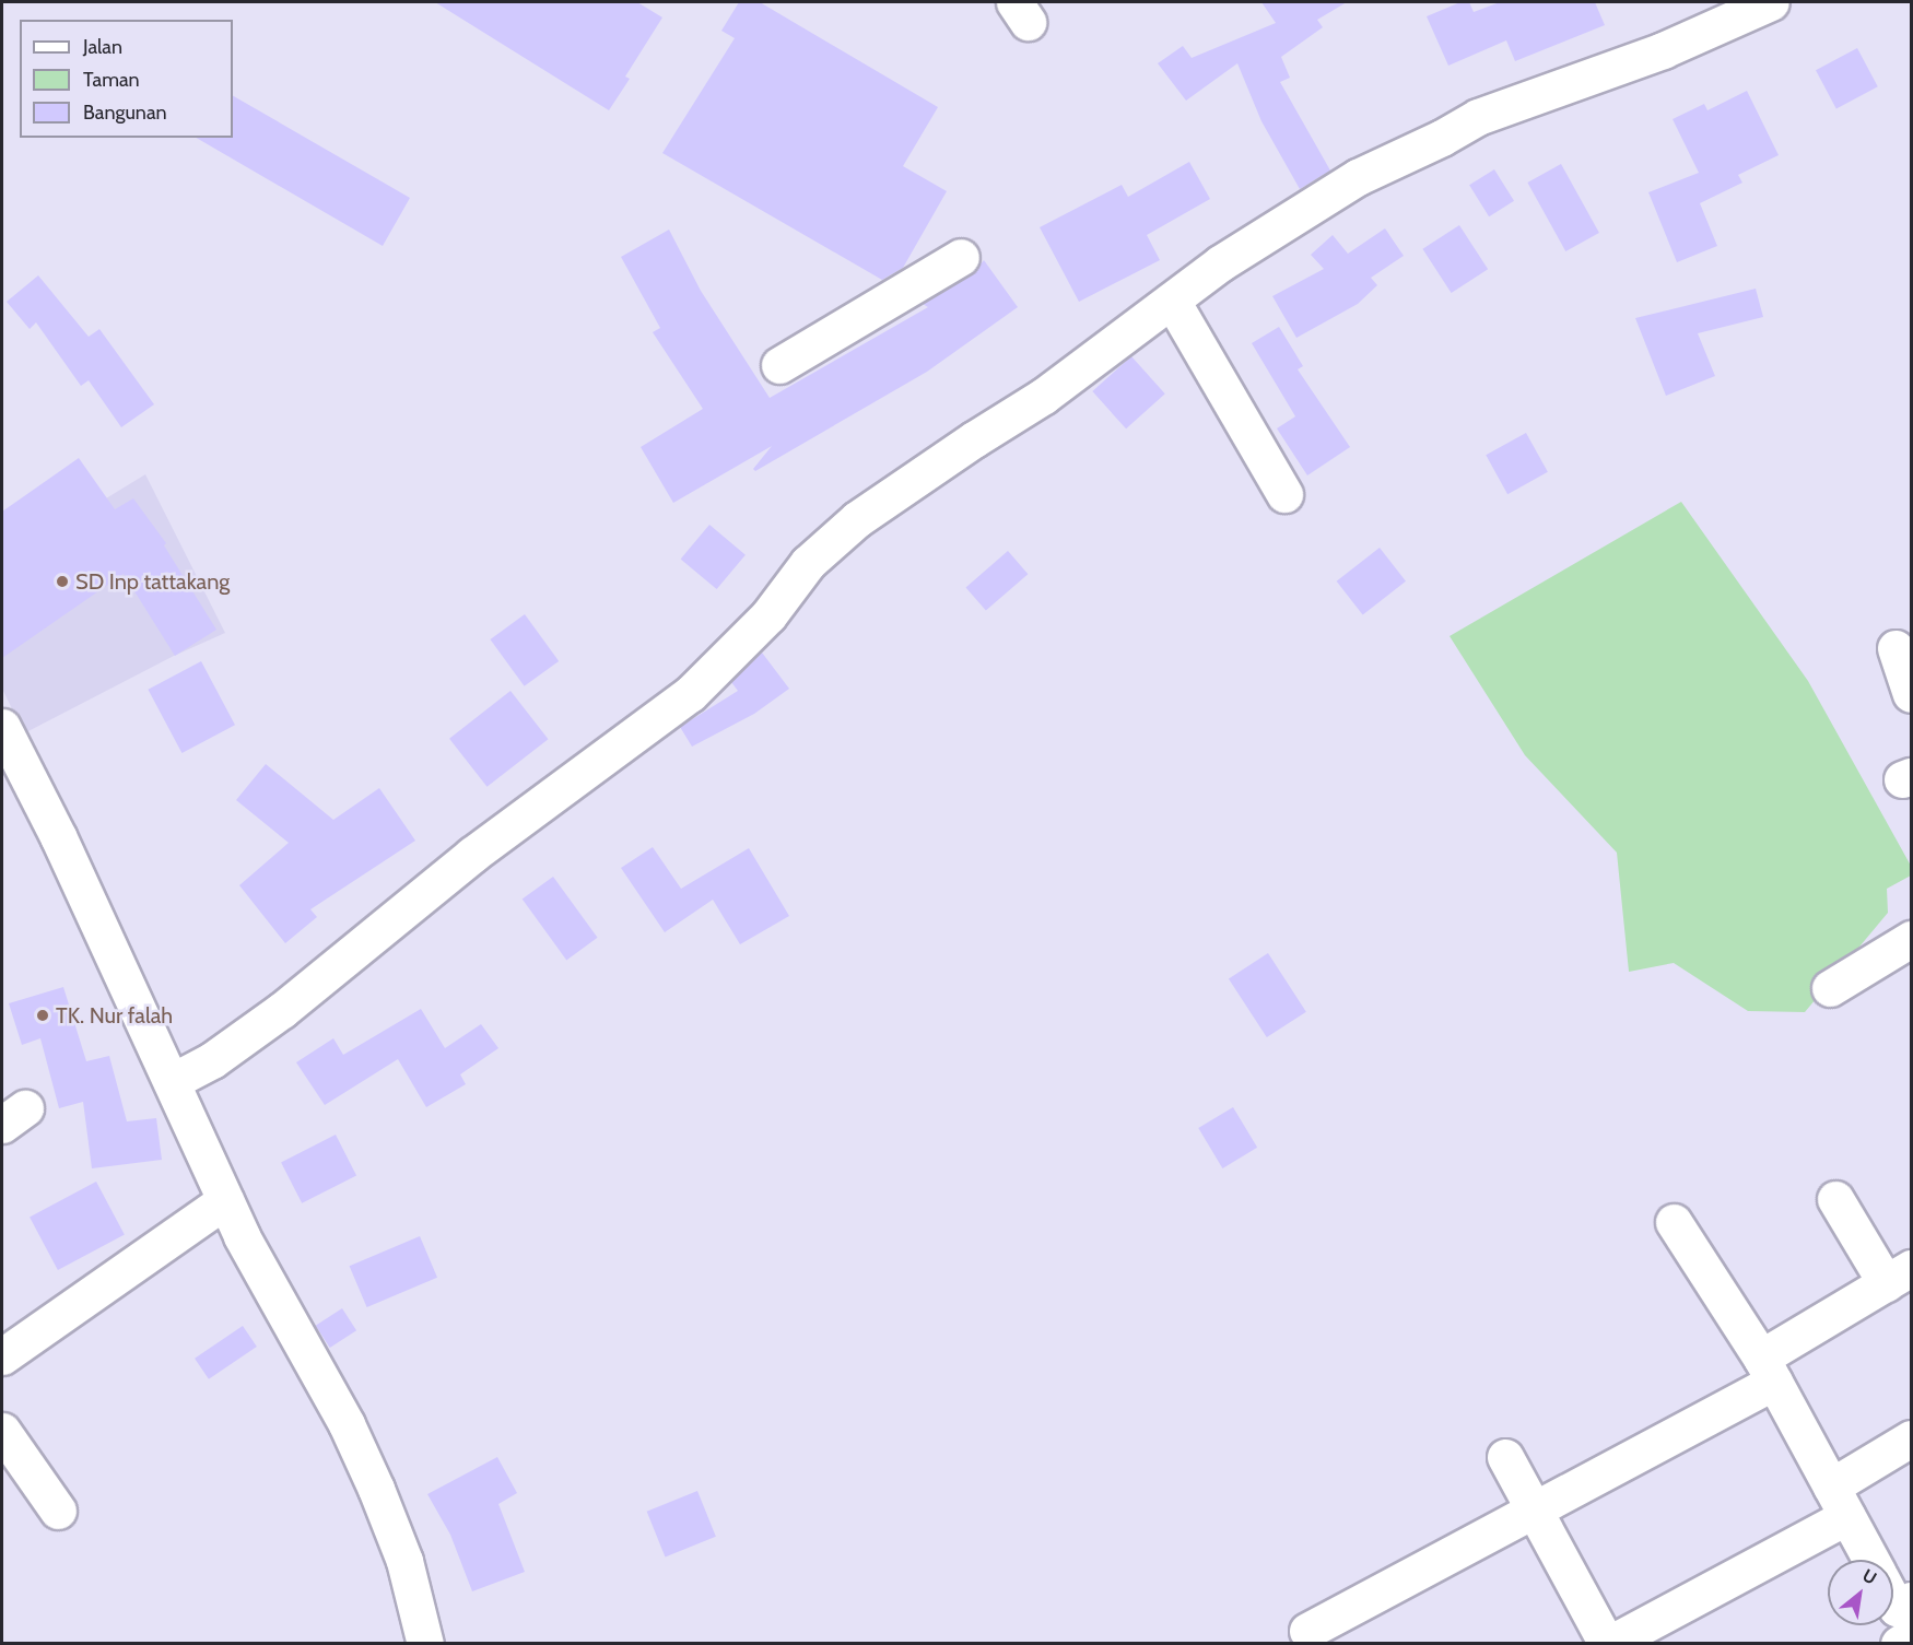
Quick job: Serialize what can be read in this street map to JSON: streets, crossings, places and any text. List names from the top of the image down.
{
  "places": ["SD Inp tattakang", "TK. Nur falah"],
  "legend": ["Jalan", "Taman", "Bangunan"],
  "north": "top right"
}
